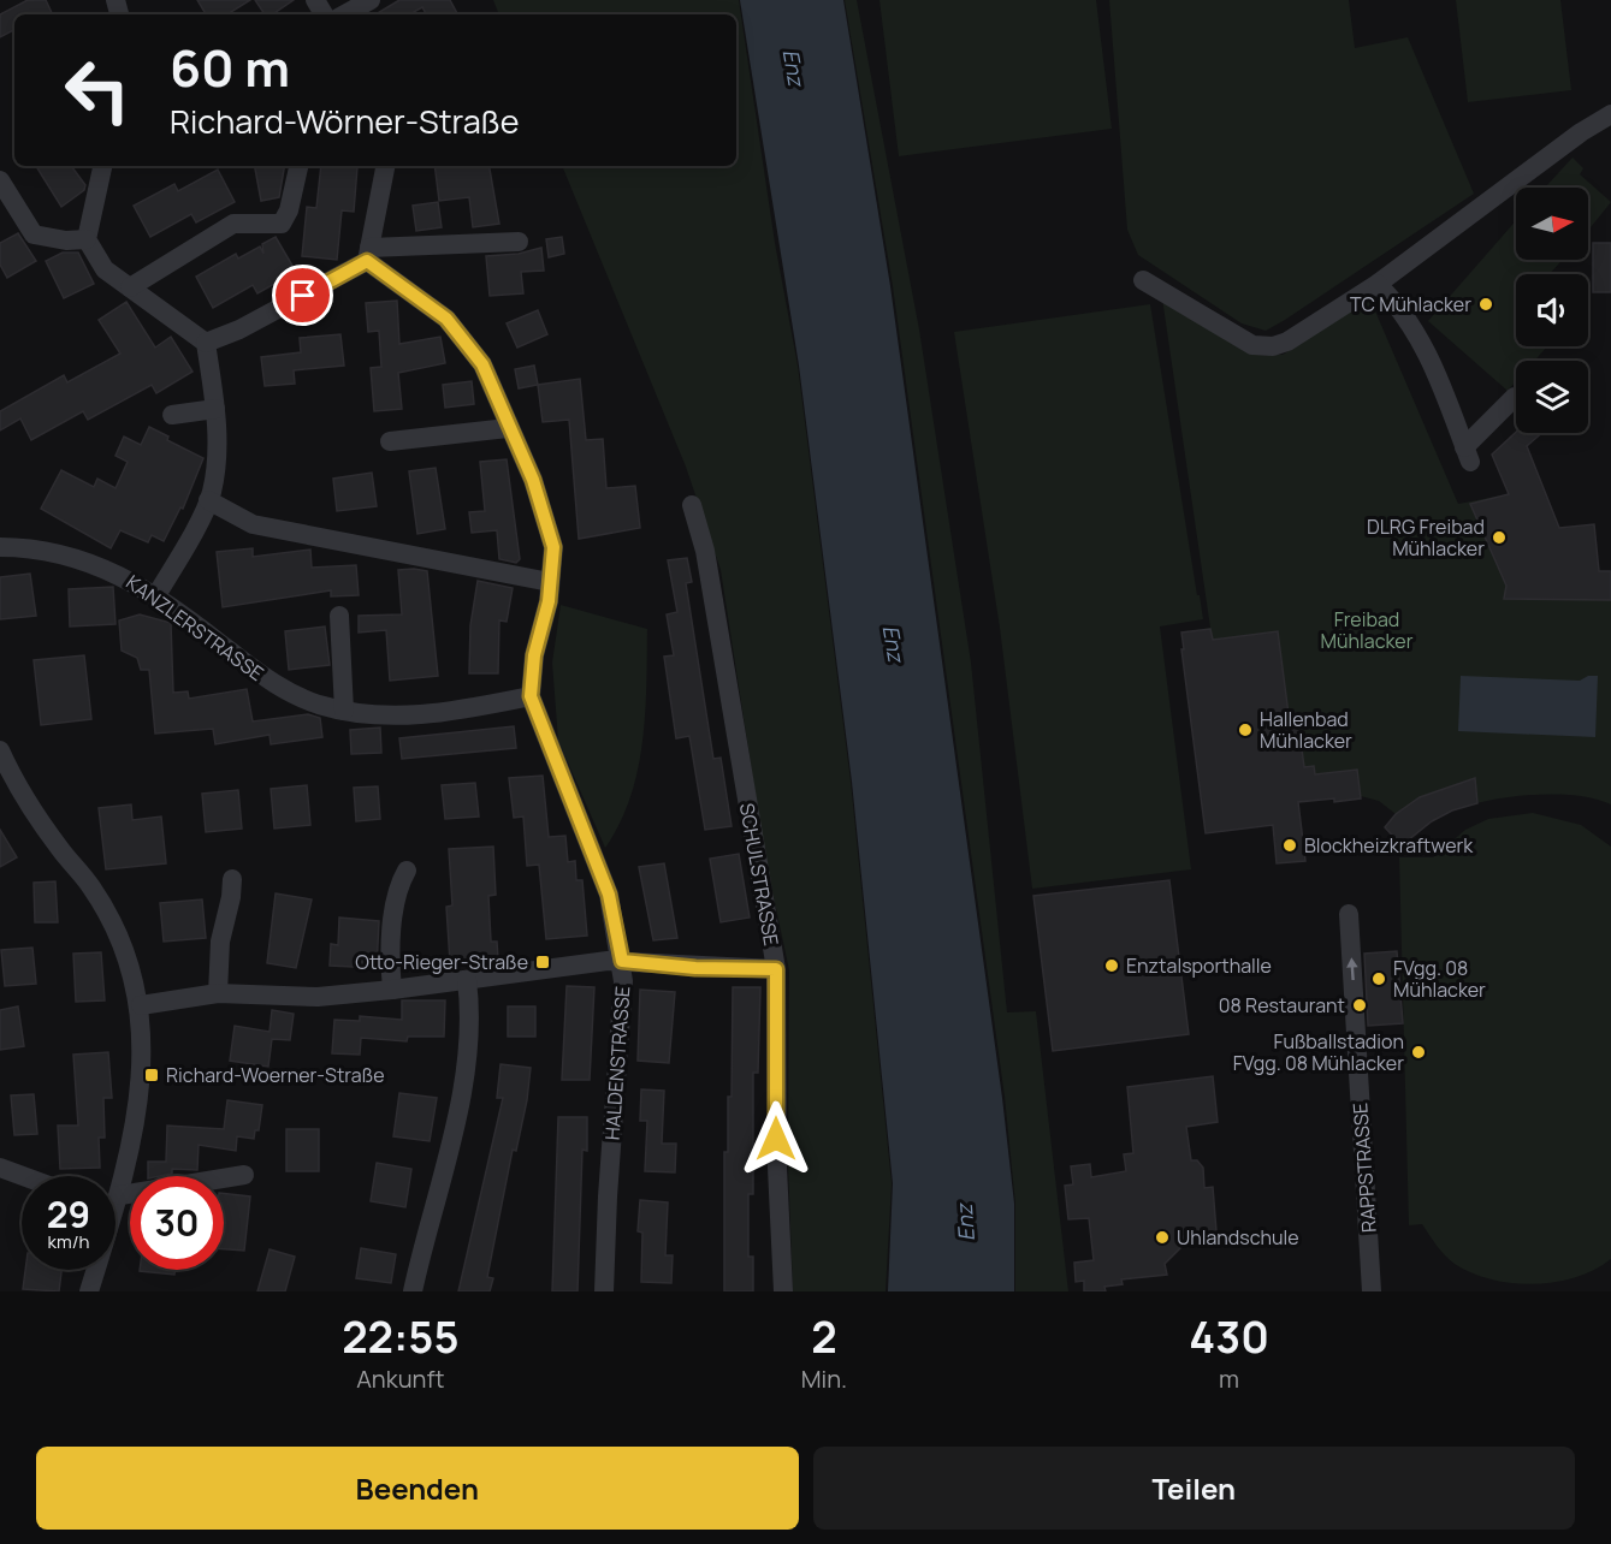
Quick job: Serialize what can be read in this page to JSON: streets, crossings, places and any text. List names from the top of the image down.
{
  "streets": {
    "street": [
      "KANZLERSTRASSE",
      "SCHULSTRASSE",
      "HALDENSTRASSE",
      "RAPPSTRASSE"
    ]
  },
  "crossings": [
    ["KANZLERSTRASSE", "HALDENSTRASSE"]
  ],
  "one_way": ["RAPPSTRASSE"],
  "water": ["Enz"],
  "parks": ["Freibad Mühlacker"],
  "places": {
    "other": [
      "TC Mühlacker",
      "DLRG Freibad Mühlacker",
      "Hallenbad Mühlacker",
      "Blockheizkraftwerk",
      "Enztalsporthalle",
      "FVgg. 08 Mühlacker",
      "08 Restaurant",
      "Fußballstadion FVgg. 08 Mühlacker",
      "Uhlandschule"
    ],
    "transit": ["Otto-Rieger-Straße", "Richard-Woerner-Straße"]
  },
  "north": "right",
  "page": {
    "turn": ["60 m", "Richard-Wörner-Straße"],
    "speed": "29 km/h",
    "limit": "30",
    "eta": [
      "22:55",
      "Ankunft",
      "2",
      "Min.",
      "430",
      "m"
    ],
    "buttons": ["Beenden", "Teilen"]
  }
}
